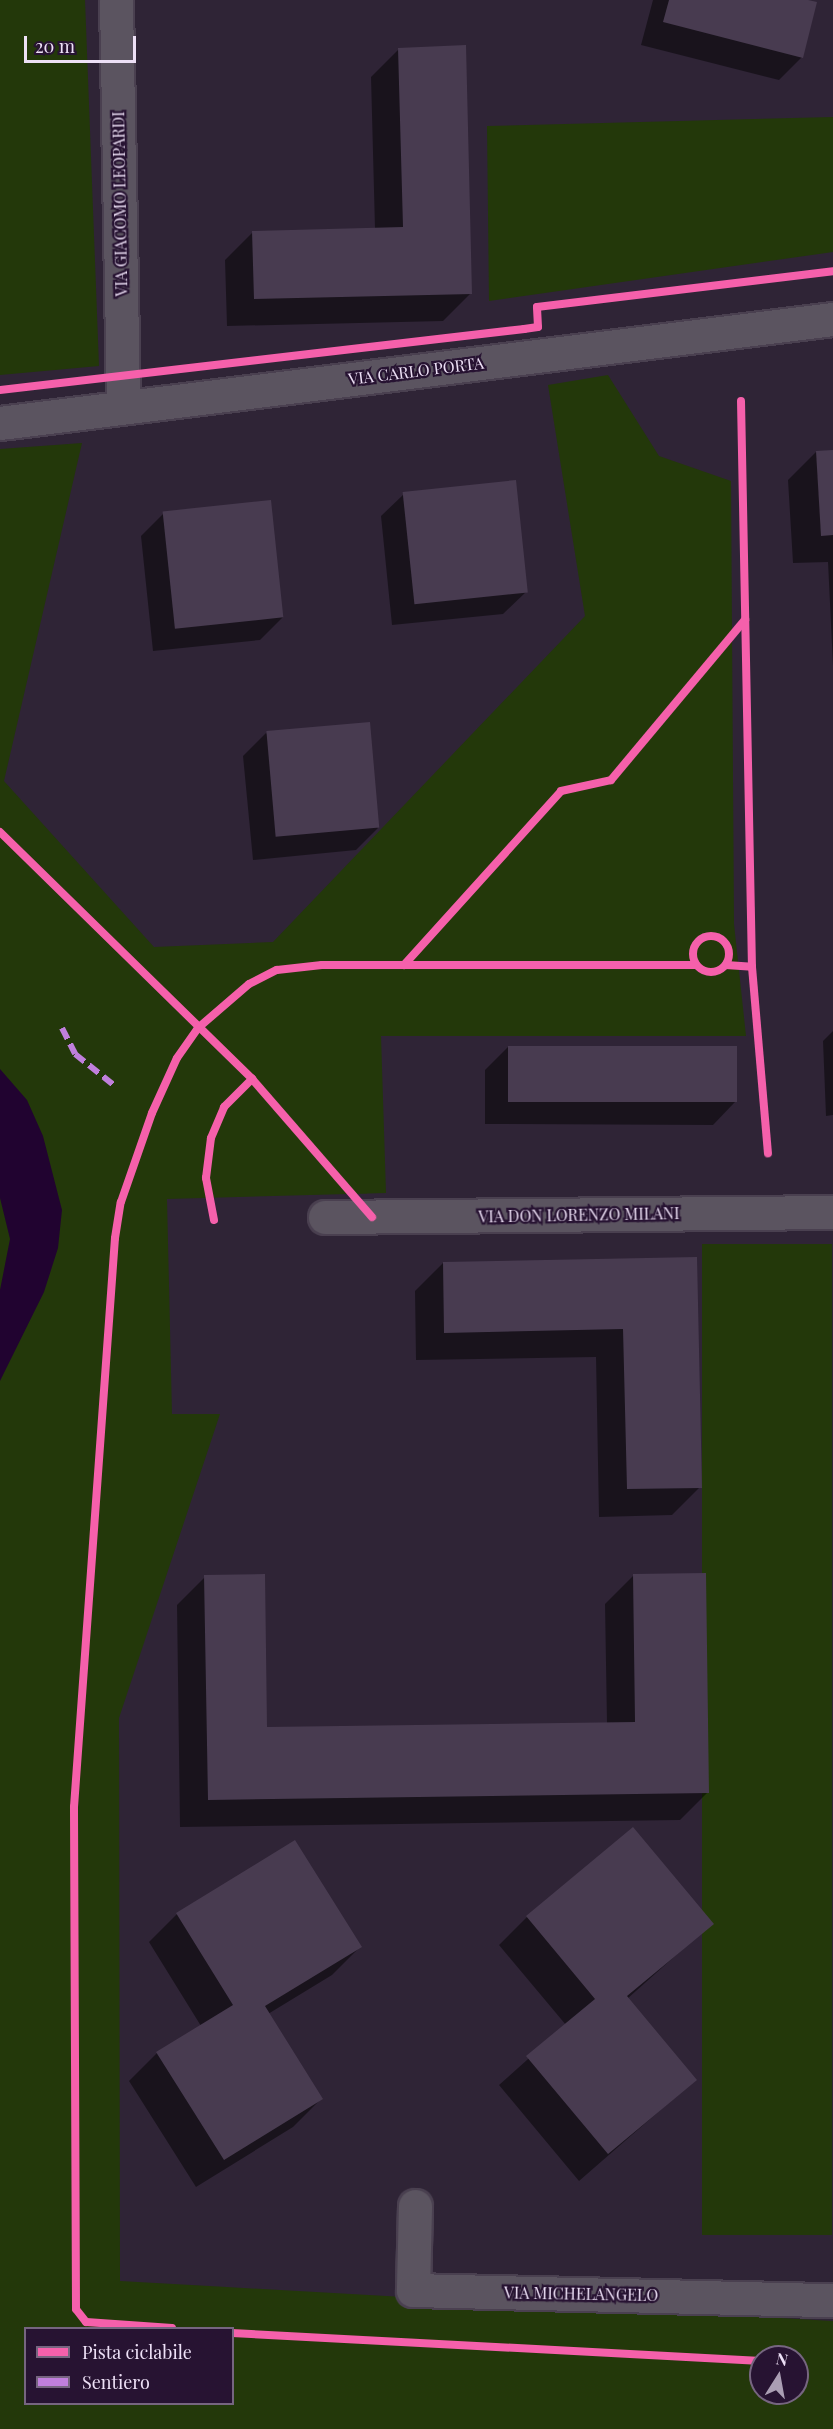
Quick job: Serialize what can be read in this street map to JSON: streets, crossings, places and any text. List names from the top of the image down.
{
  "streets": {
    "street": [
      "VIA GIACOMO LEOPARDI",
      "VIA CARLO PORTA",
      "VIA DON LORENZO MILANI",
      "VIA MICHELANGELO"
    ]
  },
  "crossings": [
    ["VIA GIACOMO LEOPARDI", "VIA CARLO PORTA"]
  ],
  "legend": ["Pista ciclabile", "Sentiero"],
  "scale_bar": "20 m",
  "north": "top"
}
